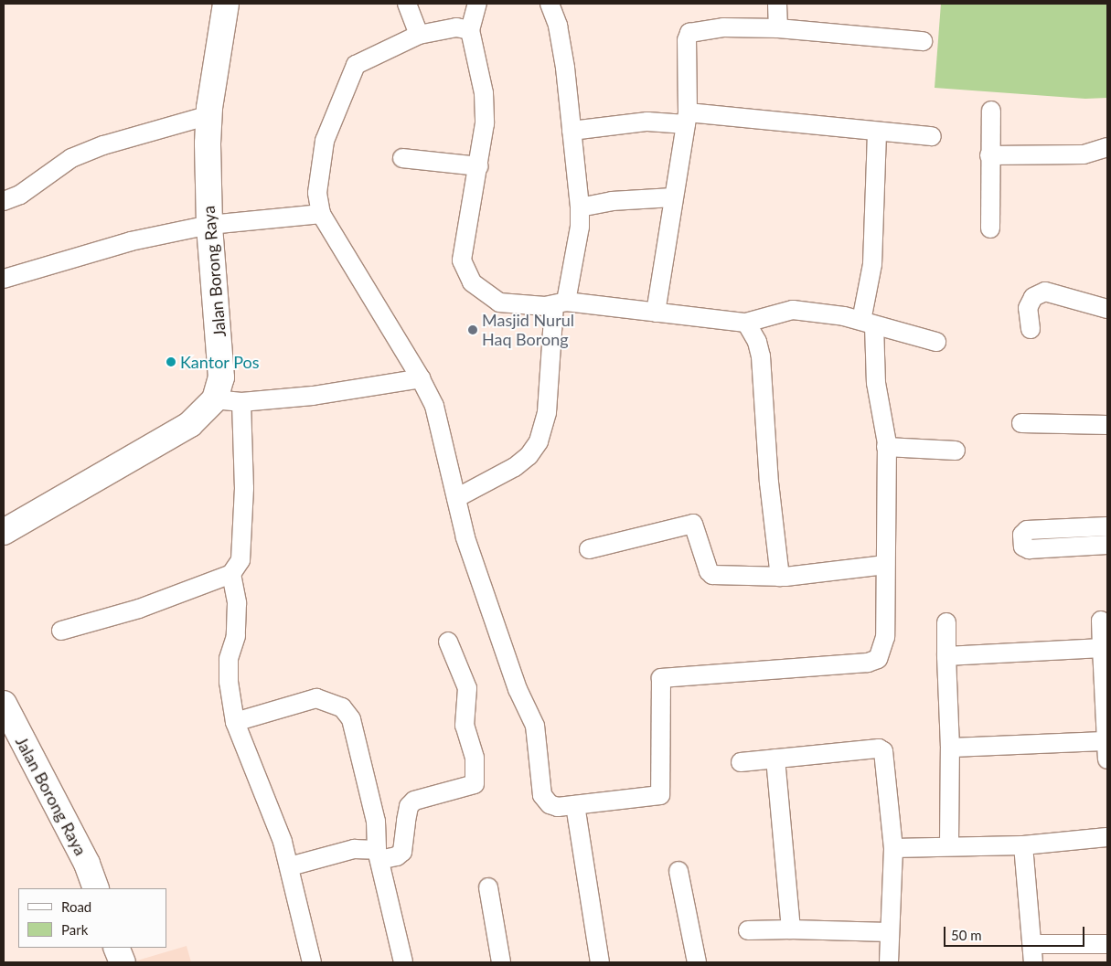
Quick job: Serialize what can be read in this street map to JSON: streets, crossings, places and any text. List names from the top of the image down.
{
  "streets": {
    "main road": ["Jalan Borong Raya"]
  },
  "places": ["Masjid Nurul Haq Borong", "Kantor Pos"],
  "legend": ["Road", "Park"],
  "scale_bar": "50 m"
}
